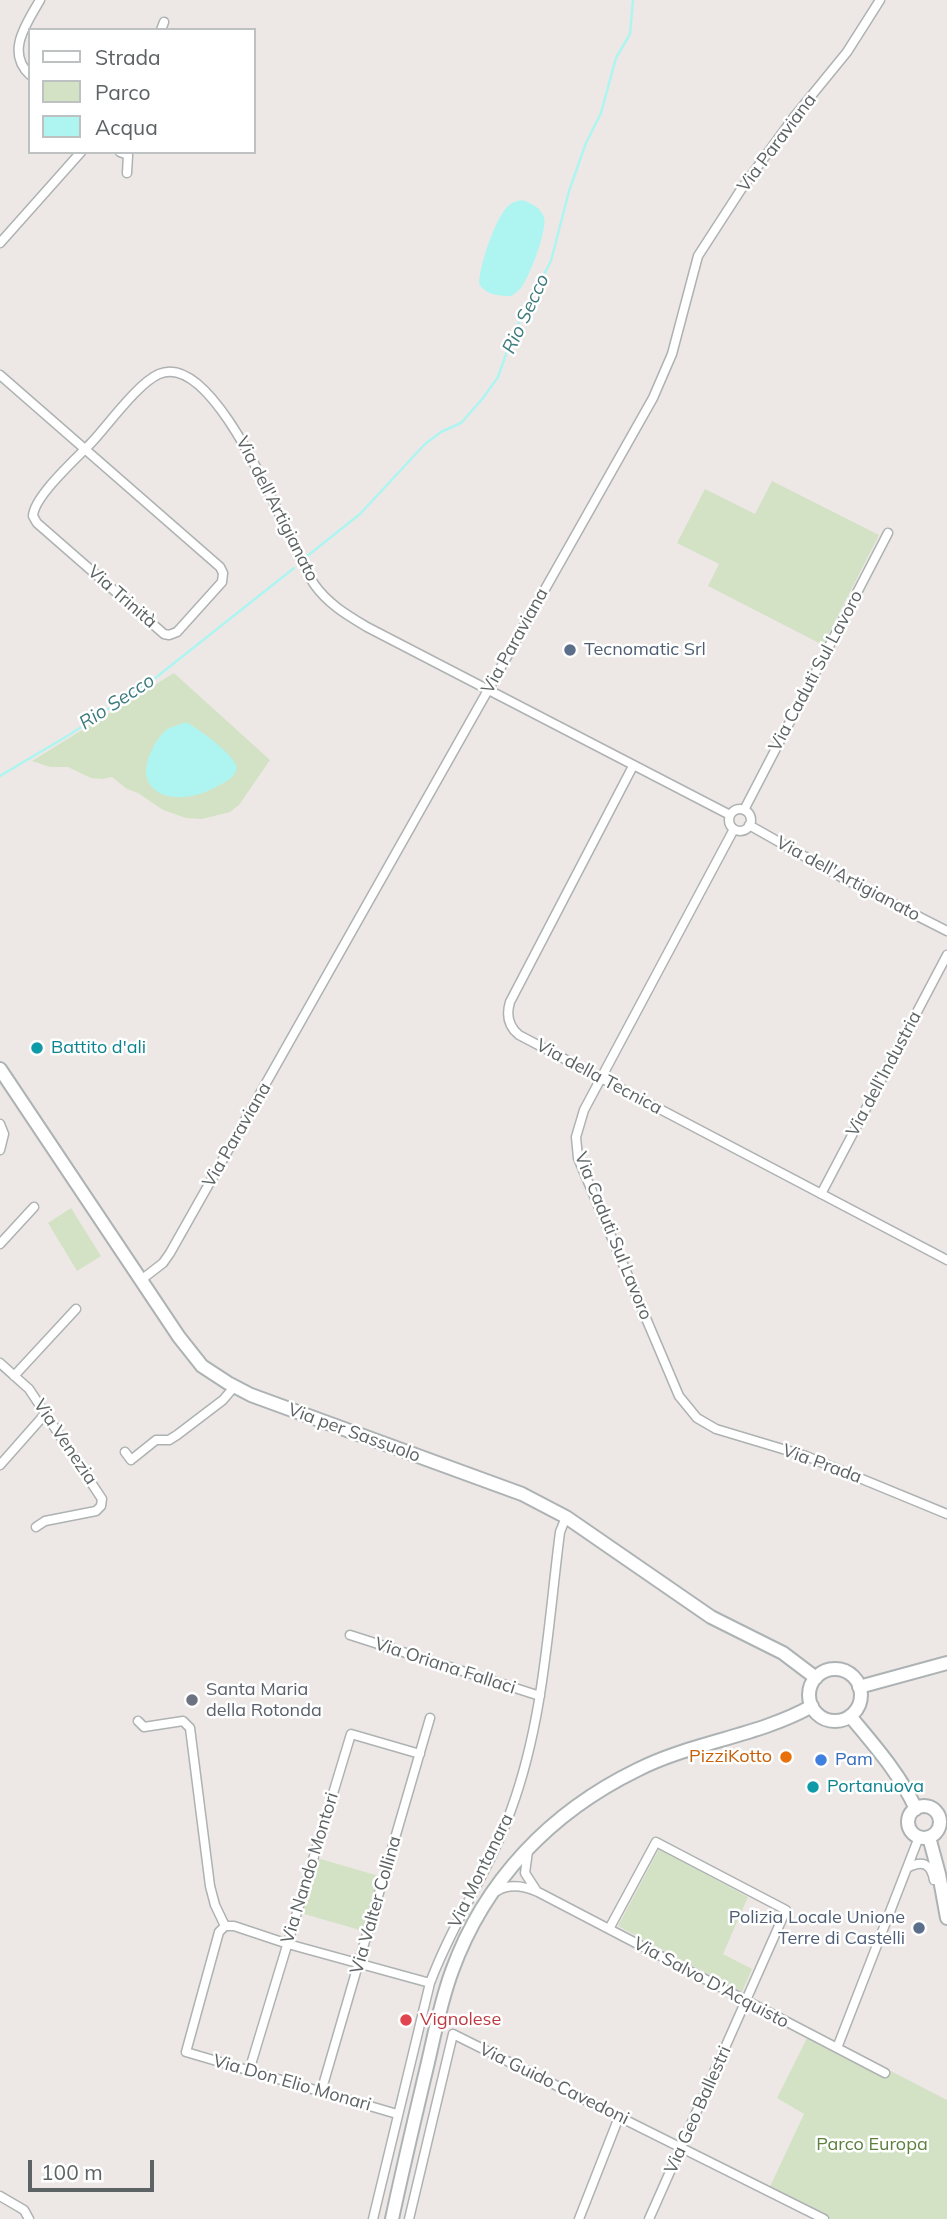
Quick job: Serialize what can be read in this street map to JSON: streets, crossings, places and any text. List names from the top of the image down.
{
  "streets": {
    "main road": ["Via per Sassuolo"],
    "street": [
      "Via Paraviana",
      "Via dell'Artigianato",
      "Via Trinità",
      "Via Caduti Sul Lavoro",
      "Via dell’Industria",
      "Via della Tecnica",
      "Via Venezia",
      "Via Prada",
      "Via Oriana Fallaci",
      "Via Nando Montori",
      "Via Montanara",
      "Via Valter Collina",
      "Via Salvo D'Acquisto",
      "Via Don Elio Monari",
      "Via Guido Cavedoni",
      "Via Geo Ballestri"
    ]
  },
  "crossings": [
    ["Via Paraviana", "Via dell'Artigianato"],
    ["Via Paraviana", "Via per Sassuolo"],
    ["Via dell'Artigianato", "Via Trinità"],
    ["Via dell'Artigianato", "Via Caduti Sul Lavoro"],
    ["Via dell'Artigianato", "Via della Tecnica"],
    ["Via Caduti Sul Lavoro", "Via della Tecnica"],
    ["Via Caduti Sul Lavoro", "Via Prada"],
    ["Via dell’Industria", "Via della Tecnica"],
    ["Via per Sassuolo", "Via Montanara"],
    ["Via Oriana Fallaci", "Via Montanara"],
    ["Via Nando Montori", "Via Valter Collina"],
    ["Via Nando Montori", "Via Don Elio Monari"],
    ["Via Montanara", "Via Don Elio Monari"],
    ["Via Valter Collina", "Via Don Elio Monari"],
    ["Via Salvo D'Acquisto", "Via Geo Ballestri"],
    ["Via Guido Cavedoni", "Via Geo Ballestri"]
  ],
  "water": ["Rio Secco"],
  "parks": ["Parco Europa"],
  "places": [
    "Tecnomatic Srl",
    "Battito d'ali",
    "Santa Maria della Rotonda",
    "PizziKotto",
    "Pam",
    "Portanuova",
    "Polizia Locale Unione Terre di Castelli",
    "Vignolese"
  ],
  "legend": ["Strada", "Parco", "Acqua"],
  "scale_bar": "100 m"
}
